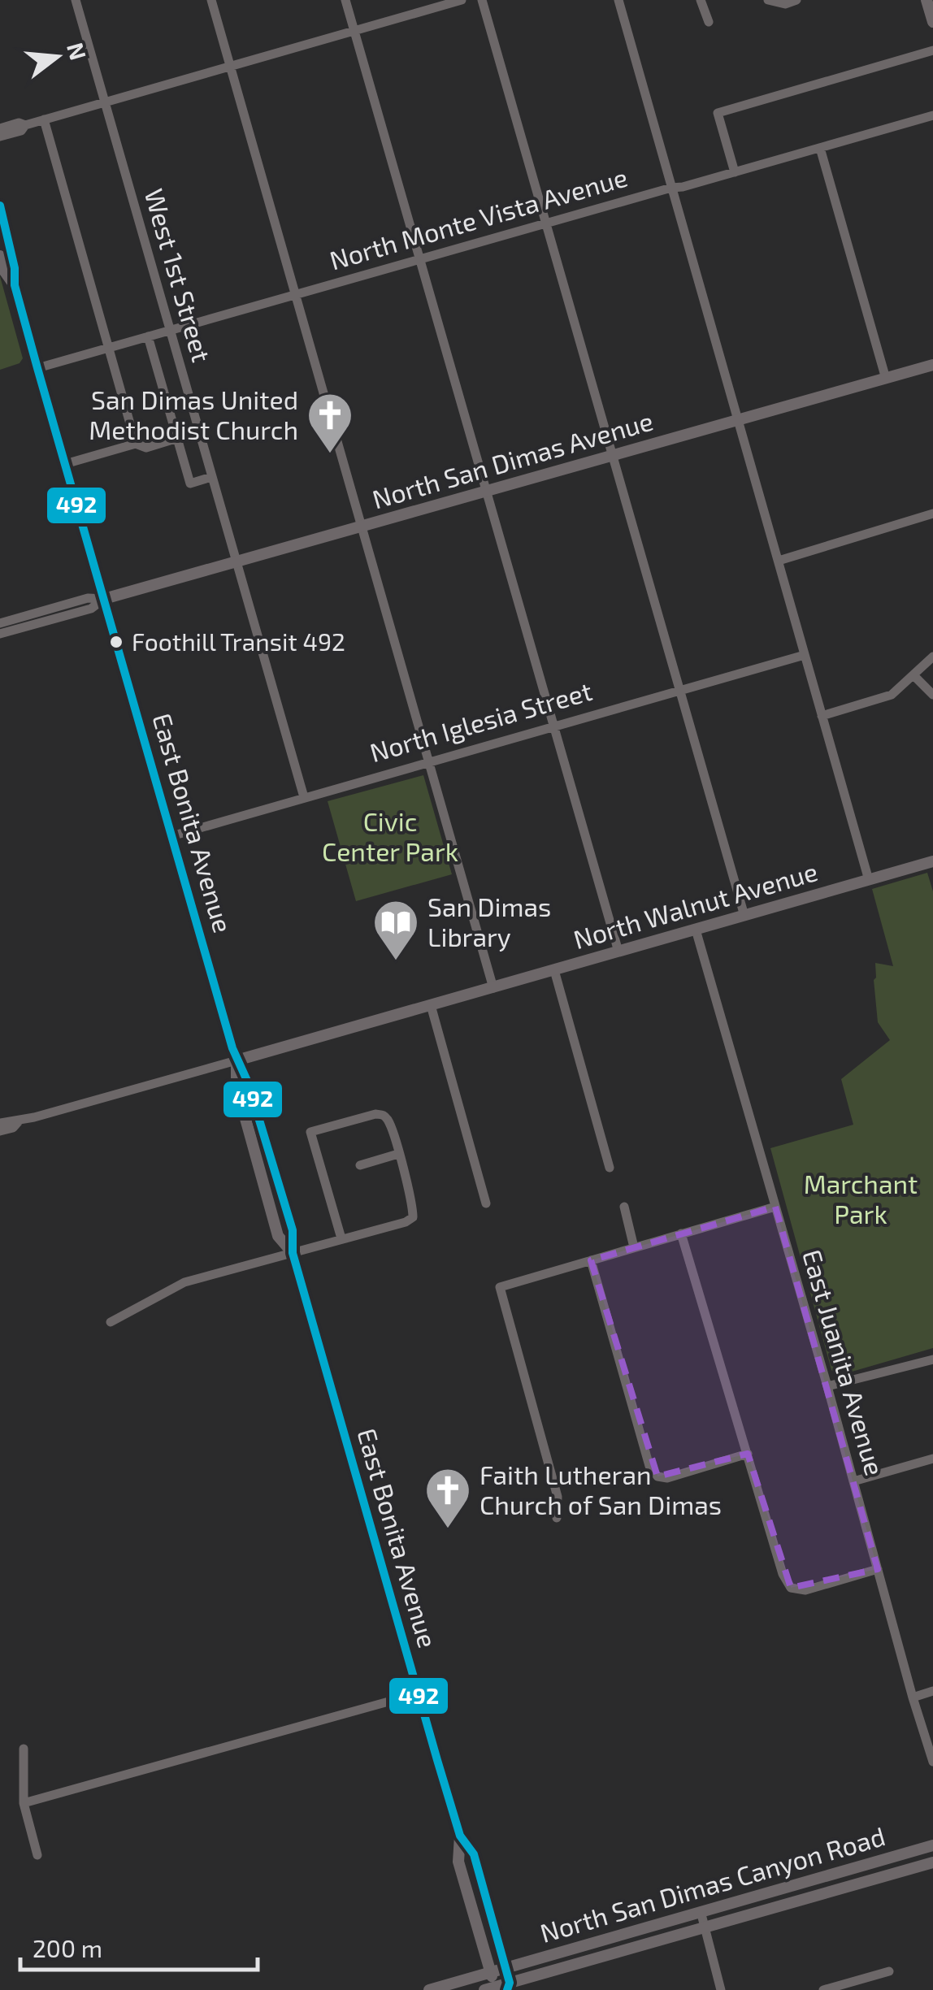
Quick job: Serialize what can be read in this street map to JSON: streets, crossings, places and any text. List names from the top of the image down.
{
  "streets": {
    "main road": [
      "North San Dimas Avenue",
      "East Bonita Avenue",
      "North Walnut Avenue",
      "North San Dimas Canyon Road"
    ],
    "street": [
      "North Monte Vista Avenue",
      "West 1st Street",
      "North Iglesia Street",
      "East Juanita Avenue"
    ]
  },
  "crossings": [
    ["North Monte Vista Avenue", "West 1st Street"],
    ["North Monte Vista Avenue", "East Bonita Avenue"],
    ["West 1st Street", "North San Dimas Avenue"],
    ["West 1st Street", "North Iglesia Street"],
    ["North San Dimas Avenue", "East Bonita Avenue"],
    ["North Iglesia Street", "East Bonita Avenue"],
    ["East Bonita Avenue", "North Walnut Avenue"],
    ["East Bonita Avenue", "North San Dimas Canyon Road"],
    ["North Walnut Avenue", "East Juanita Avenue"]
  ],
  "parks": ["Civic Center Park", "Marchant Park"],
  "places": {
    "church": ["San Dimas United Methodist Church", "Faith Lutheran Church of San Dimas"],
    "other": ["Foothill Transit 492"],
    "library": ["San Dimas Library"]
  },
  "lines": ["transit line 492"],
  "scale_bar": "200 m",
  "north": "right"
}
